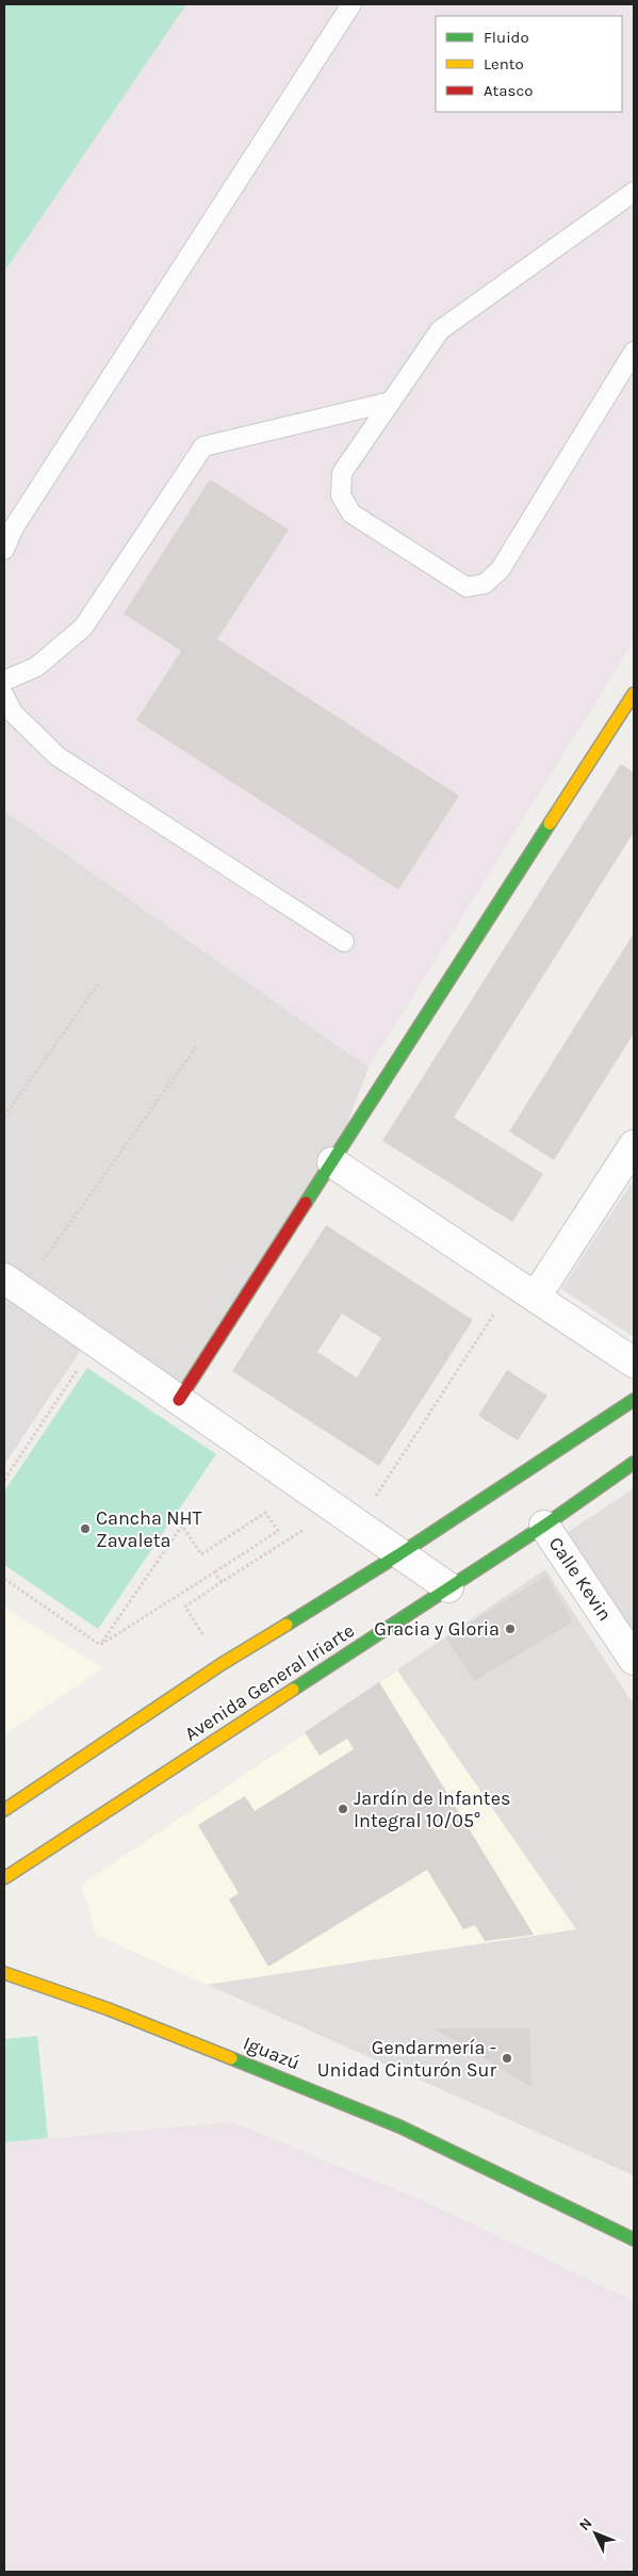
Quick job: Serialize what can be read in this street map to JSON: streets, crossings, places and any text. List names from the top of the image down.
{
  "streets": {
    "street": ["Calle Kevin", "Avenida General Iriarte", "Iguazú"]
  },
  "crossings": [
    ["Calle Kevin", "Avenida General Iriarte"]
  ],
  "places": [
    "Cancha NHT Zavaleta",
    "Gracia y Gloria",
    "Jardín de Infantes Integral 10/05°",
    "Gendarmería - Unidad Cinturón Sur"
  ],
  "legend": ["Fluido", "Lento", "Atasco"],
  "north": "top left"
}
